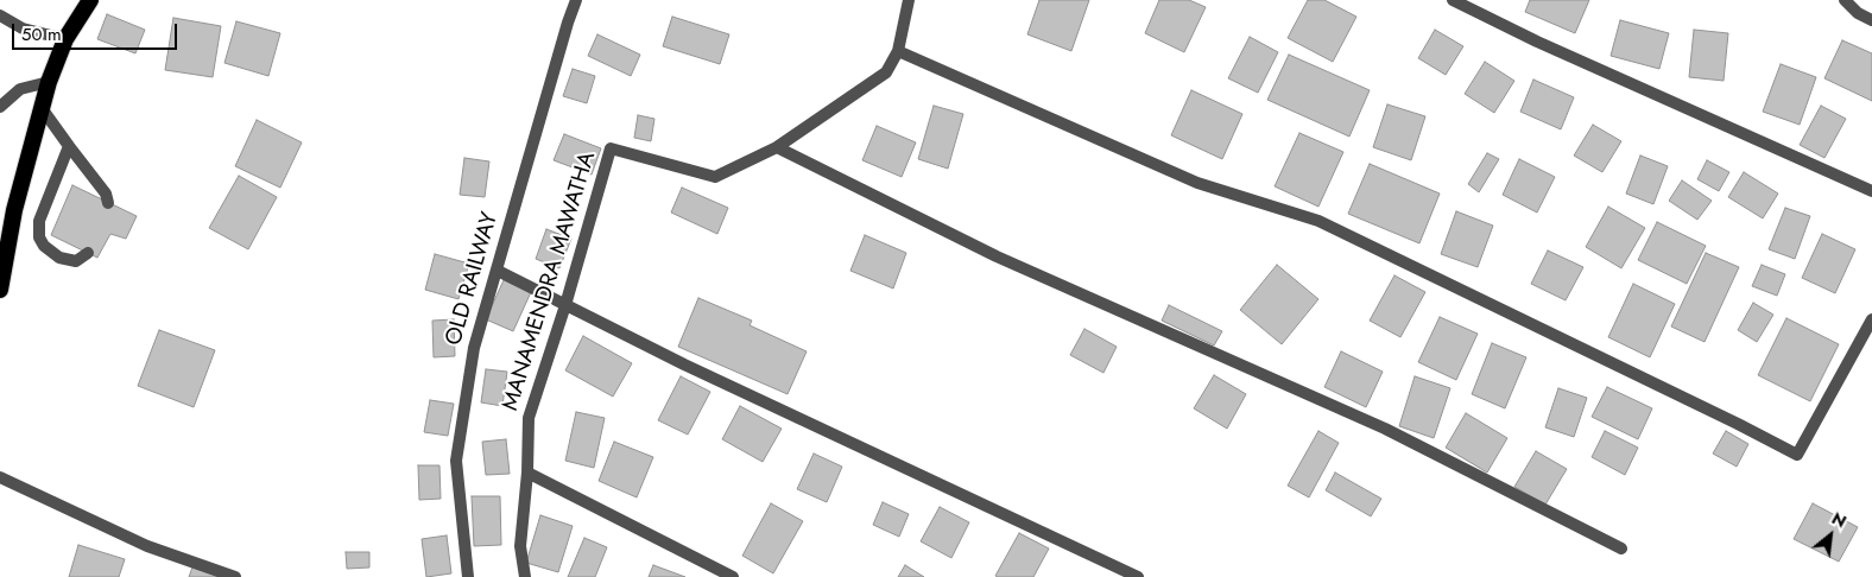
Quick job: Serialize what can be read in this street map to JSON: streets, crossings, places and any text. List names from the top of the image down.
{
  "streets": {
    "street": ["OLD RAILWAY", "MANAMENDRA MAWATHA"]
  },
  "scale_bar": "50 m",
  "north": "top right"
}
